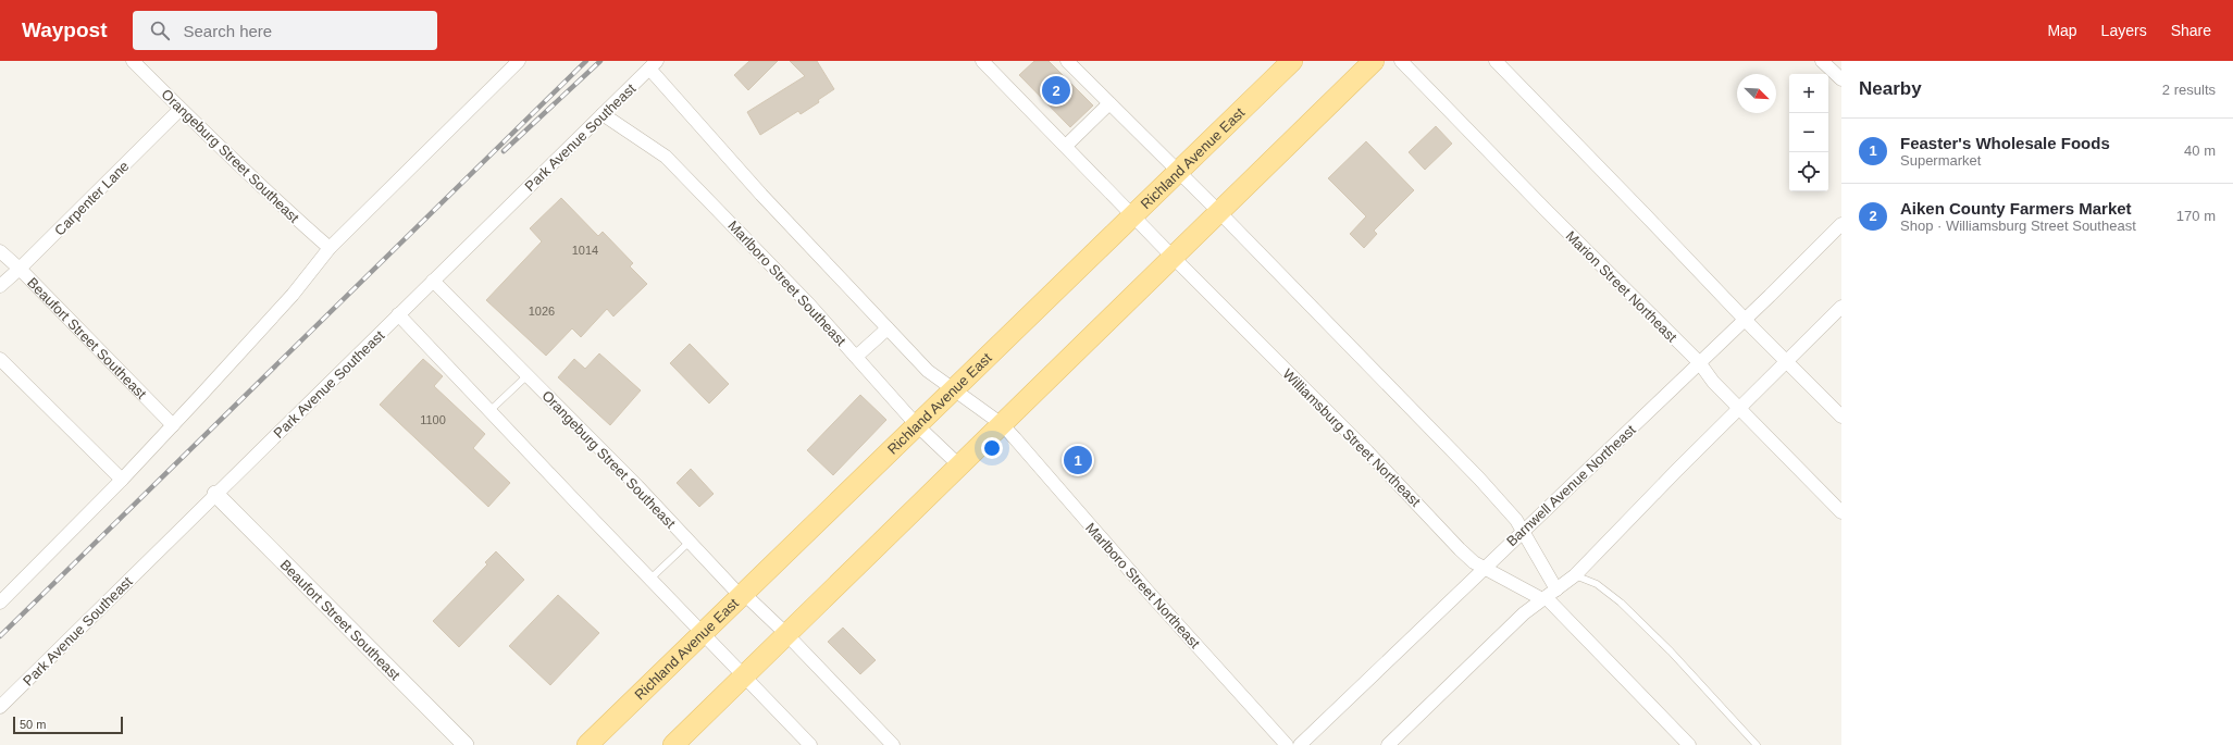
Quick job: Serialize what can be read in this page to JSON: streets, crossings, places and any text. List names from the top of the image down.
{
  "streets": {
    "main road": ["Richland Avenue East"],
    "street": [
      "Park Avenue Southeast",
      "Orangeburg Street Southeast",
      "Carpenter Lane",
      "Marlboro Street Southeast",
      "Marion Street Northeast",
      "Beaufort Street Southeast",
      "Williamsburg Street Northeast",
      "Barnwell Avenue Northeast",
      "Marlboro Street Northeast"
    ]
  },
  "crossings": [
    ["Park Avenue Southeast", "Orangeburg Street Southeast"],
    ["Park Avenue Southeast", "Marlboro Street Southeast"],
    ["Park Avenue Southeast", "Beaufort Street Southeast"],
    ["Orangeburg Street Southeast", "Richland Avenue East"],
    ["Orangeburg Street Southeast", "Carpenter Lane"],
    ["Richland Avenue East", "Marlboro Street Southeast"],
    ["Richland Avenue East", "Williamsburg Street Northeast"],
    ["Carpenter Lane", "Beaufort Street Southeast"],
    ["Marion Street Northeast", "Barnwell Avenue Northeast"],
    ["Williamsburg Street Northeast", "Barnwell Avenue Northeast"]
  ],
  "house_numbers": ["1014", "1026", "1100"],
  "scale_bar": "50 m",
  "north": "bottom right",
  "page": {
    "header": "Waypost",
    "search": "Search here",
    "nav": ["Map", "Layers", "Share"],
    "heading": ["Nearby", "2 results"],
    "map_buttons": ["+", "−"],
    "pins": ["2", "1"],
    "list": [
      {
        "mark": "1",
        "name": "Feaster's Wholesale Foods",
        "note": "Supermarket",
        "value": "40 m"
      },
      {
        "mark": "2",
        "name": "Aiken County Farmers Market",
        "note": "Shop · Williamsburg Street Southeast",
        "value": "170 m"
      }
    ],
    "scale": "50 m"
  }
}
